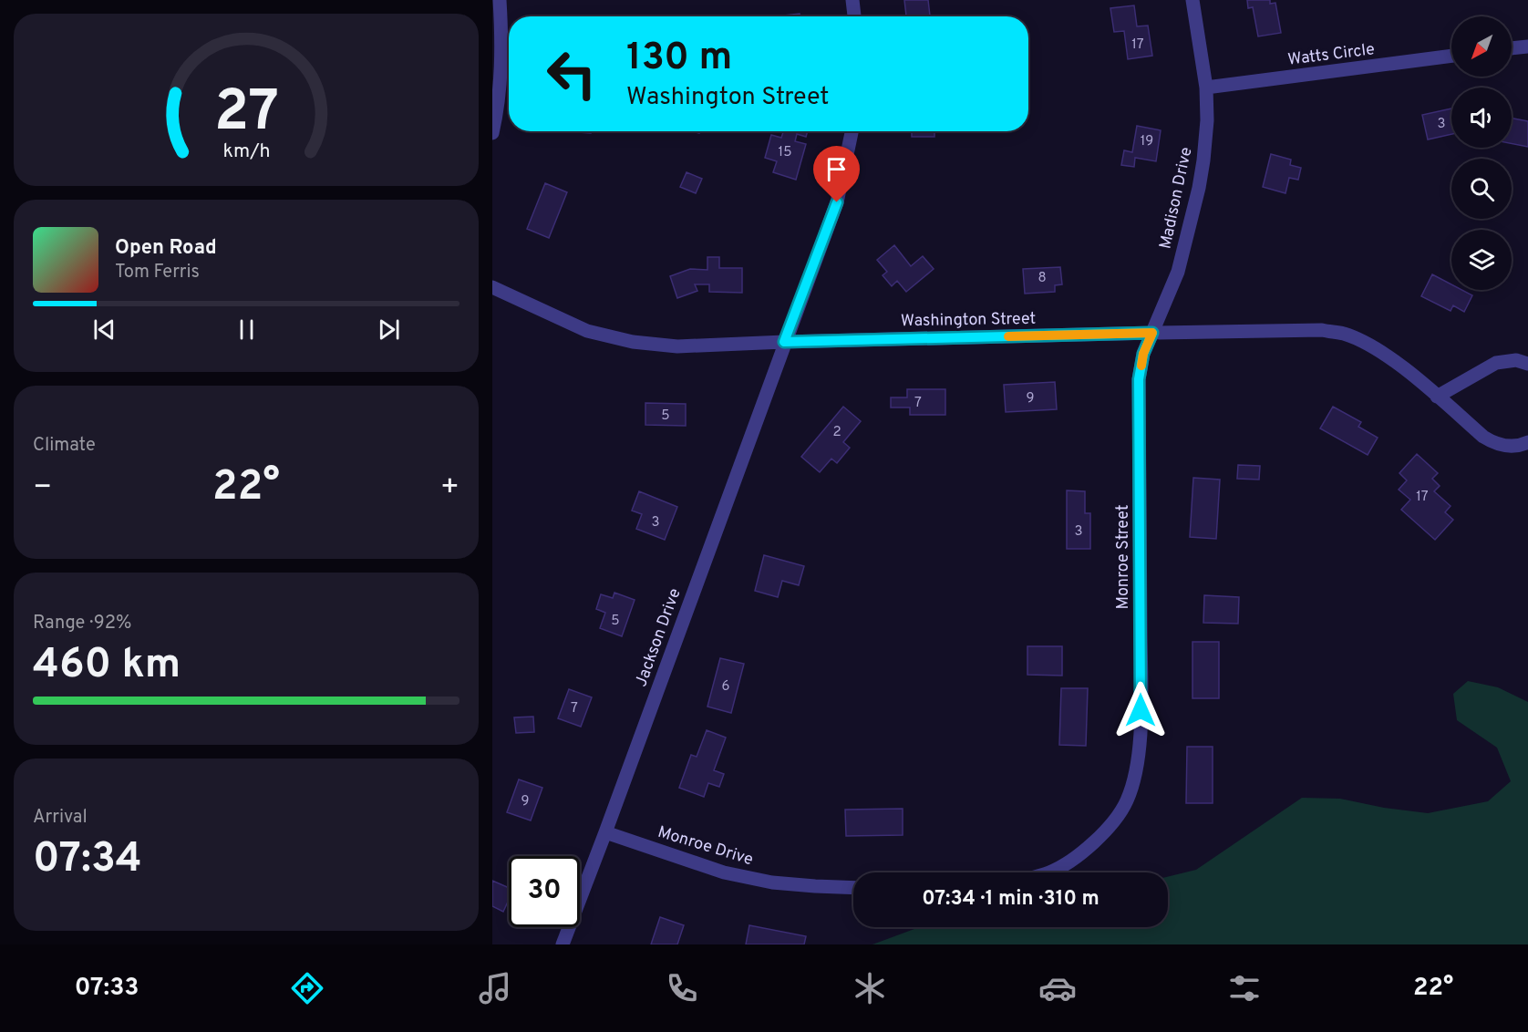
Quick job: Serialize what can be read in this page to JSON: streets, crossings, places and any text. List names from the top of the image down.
{
  "streets": {
    "street": [
      "Watts Circle",
      "Madison Drive",
      "Washington Street",
      "Monroe Street",
      "Jackson Drive",
      "Monroe Drive"
    ]
  },
  "crossings": [
    ["Watts Circle", "Madison Drive"],
    ["Madison Drive", "Washington Street"],
    ["Madison Drive", "Monroe Street"],
    ["Washington Street", "Monroe Street"],
    ["Washington Street", "Jackson Drive"],
    ["Jackson Drive", "Monroe Drive"]
  ],
  "house_numbers": [
    "17",
    "3",
    "19",
    "15",
    "8",
    "9",
    "7",
    "5",
    "2",
    "17",
    "3",
    "3",
    "5",
    "6",
    "7",
    "9"
  ],
  "north": "bottom left",
  "page": {
    "turn": ["130 m", "Washington Street"],
    "song": ["Open Road", "Tom Ferris"],
    "tile": [
      "Climate",
      ["Range · 92%", "460 km"],
      ["Arrival", "07:34"]
    ],
    "heat": ["−", "22°", "+"],
    "limit": "30",
    "trip": "07:34 · 1 min · 310 m",
    "tabs": ["07:33", "22°"],
    "gauge": ["27", "km/h"]
  }
}
